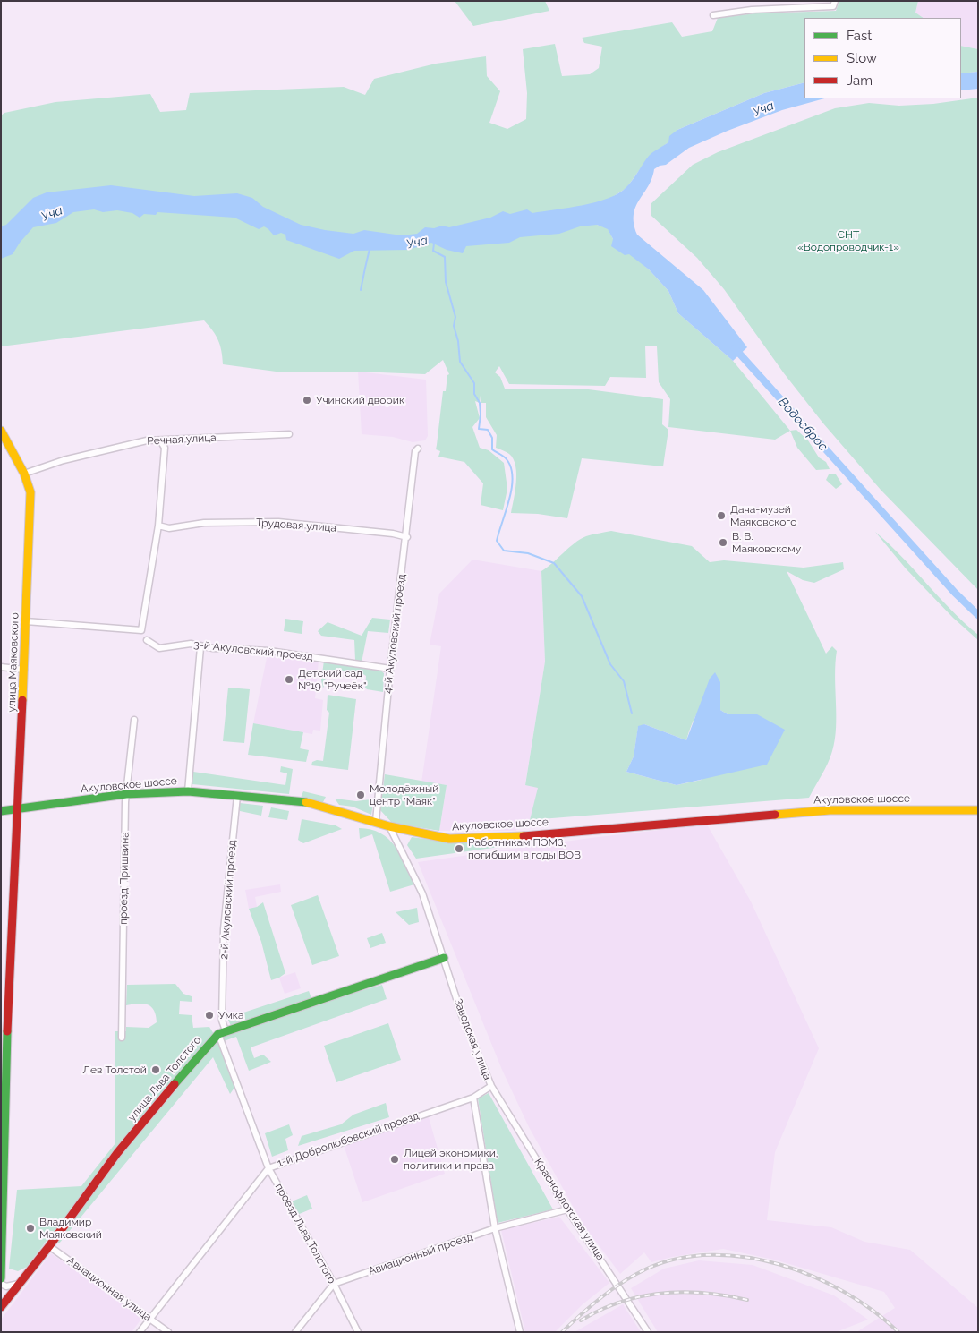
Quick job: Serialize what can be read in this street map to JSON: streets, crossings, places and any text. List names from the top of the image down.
{
  "streets": {
    "street": [
      "Речная улица",
      "Трудовая улица",
      "4-й Акуловский проезд",
      "3-й Акуловский проезд",
      "улица Маяковского",
      "Акуловское шоссе",
      "проезд Пришвина",
      "2-й Акуловский проезд",
      "Заводская улица",
      "улица Льва Толстого",
      "1-й Добролюбовский проезд",
      "Краснофлотская улица",
      "проезд Льва Толстого",
      "Авиационный проезд",
      "Авиационная улица"
    ]
  },
  "crossings": [
    ["Речная улица", "улица Маяковского"],
    ["Трудовая улица", "4-й Акуловский проезд"],
    ["4-й Акуловский проезд", "3-й Акуловский проезд"],
    ["4-й Акуловский проезд", "Акуловское шоссе"],
    ["улица Маяковского", "Акуловское шоссе"],
    ["Акуловское шоссе", "проезд Пришвина"],
    ["Акуловское шоссе", "2-й Акуловский проезд"],
    ["Акуловское шоссе", "Заводская улица"],
    ["2-й Акуловский проезд", "улица Льва Толстого"],
    ["2-й Акуловский проезд", "проезд Льва Толстого"],
    ["Заводская улица", "улица Льва Толстого"],
    ["Заводская улица", "1-й Добролюбовский проезд"],
    ["Заводская улица", "Краснофлотская улица"],
    ["улица Льва Толстого", "проезд Льва Толстого"],
    ["улица Льва Толстого", "Авиационная улица"],
    ["1-й Добролюбовский проезд", "проезд Льва Толстого"],
    ["1-й Добролюбовский проезд", "Авиационная улица"],
    ["Краснофлотская улица", "Авиационный проезд"],
    ["проезд Льва Толстого", "Авиационный проезд"]
  ],
  "water": ["Уча", "Водосброс"],
  "parks": ["СНТ «Водопроводчик-1»"],
  "places": [
    "Учинский дворик",
    "Дача-музей Маяковского",
    "В. В. Маяковскому",
    "Детский сад №19 \"Ручеёк\"",
    "Молодёжный центр \"Маяк\"",
    "Работникам ПЭМЗ, погибшим в годы ВОВ",
    "Умка",
    "Лев Толстой",
    "Лицей экономики, политики и права",
    "Владимир Маяковский"
  ],
  "legend": ["Fast", "Slow", "Jam"]
}
